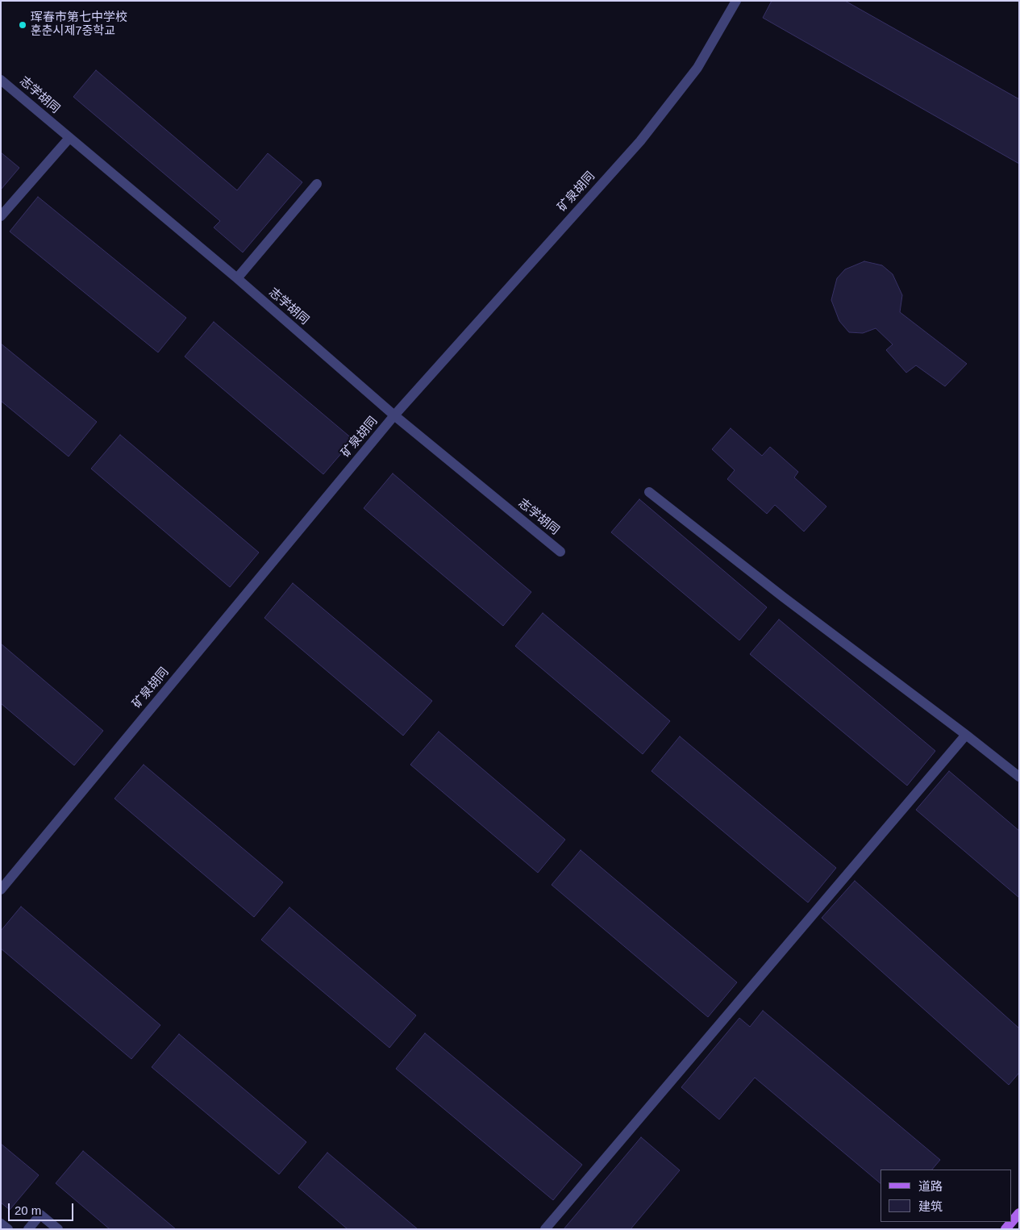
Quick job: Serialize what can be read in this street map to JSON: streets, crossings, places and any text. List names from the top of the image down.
{
  "streets": {
    "street": ["志学胡同", "矿泉胡同"]
  },
  "crossings": [
    ["志学胡同", "矿泉胡同"]
  ],
  "places": ["珲春市第七中学校 훈춘시제7중학교"],
  "legend": ["道路", "建筑"],
  "scale_bar": "20 m"
}
